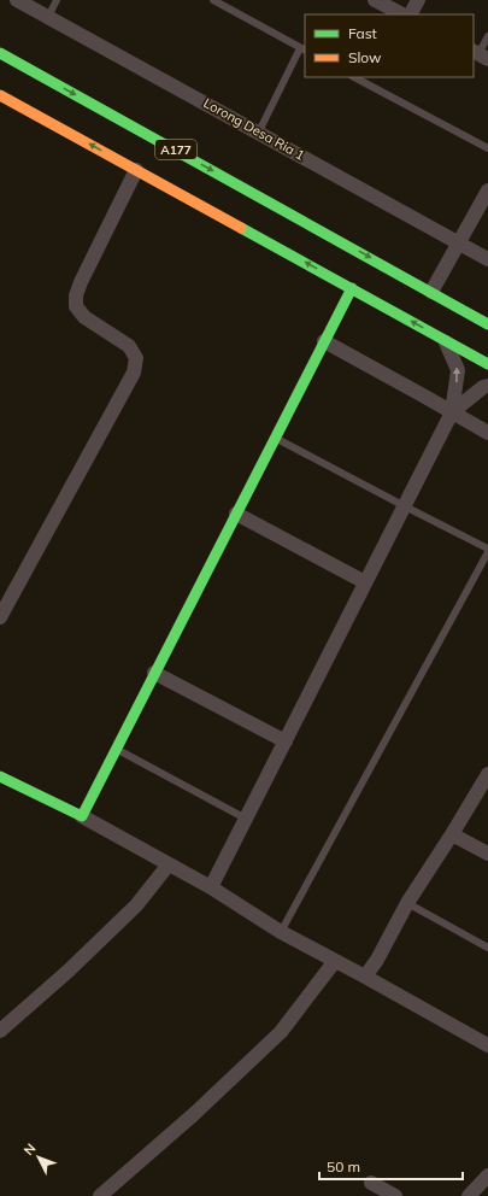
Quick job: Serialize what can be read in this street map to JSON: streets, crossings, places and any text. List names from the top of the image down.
{
  "streets": {
    "main road": ["A177"],
    "street": ["Lorong Desa Ria 1"]
  },
  "legend": ["Fast", "Slow"],
  "scale_bar": "50 m",
  "north": "top left"
}
